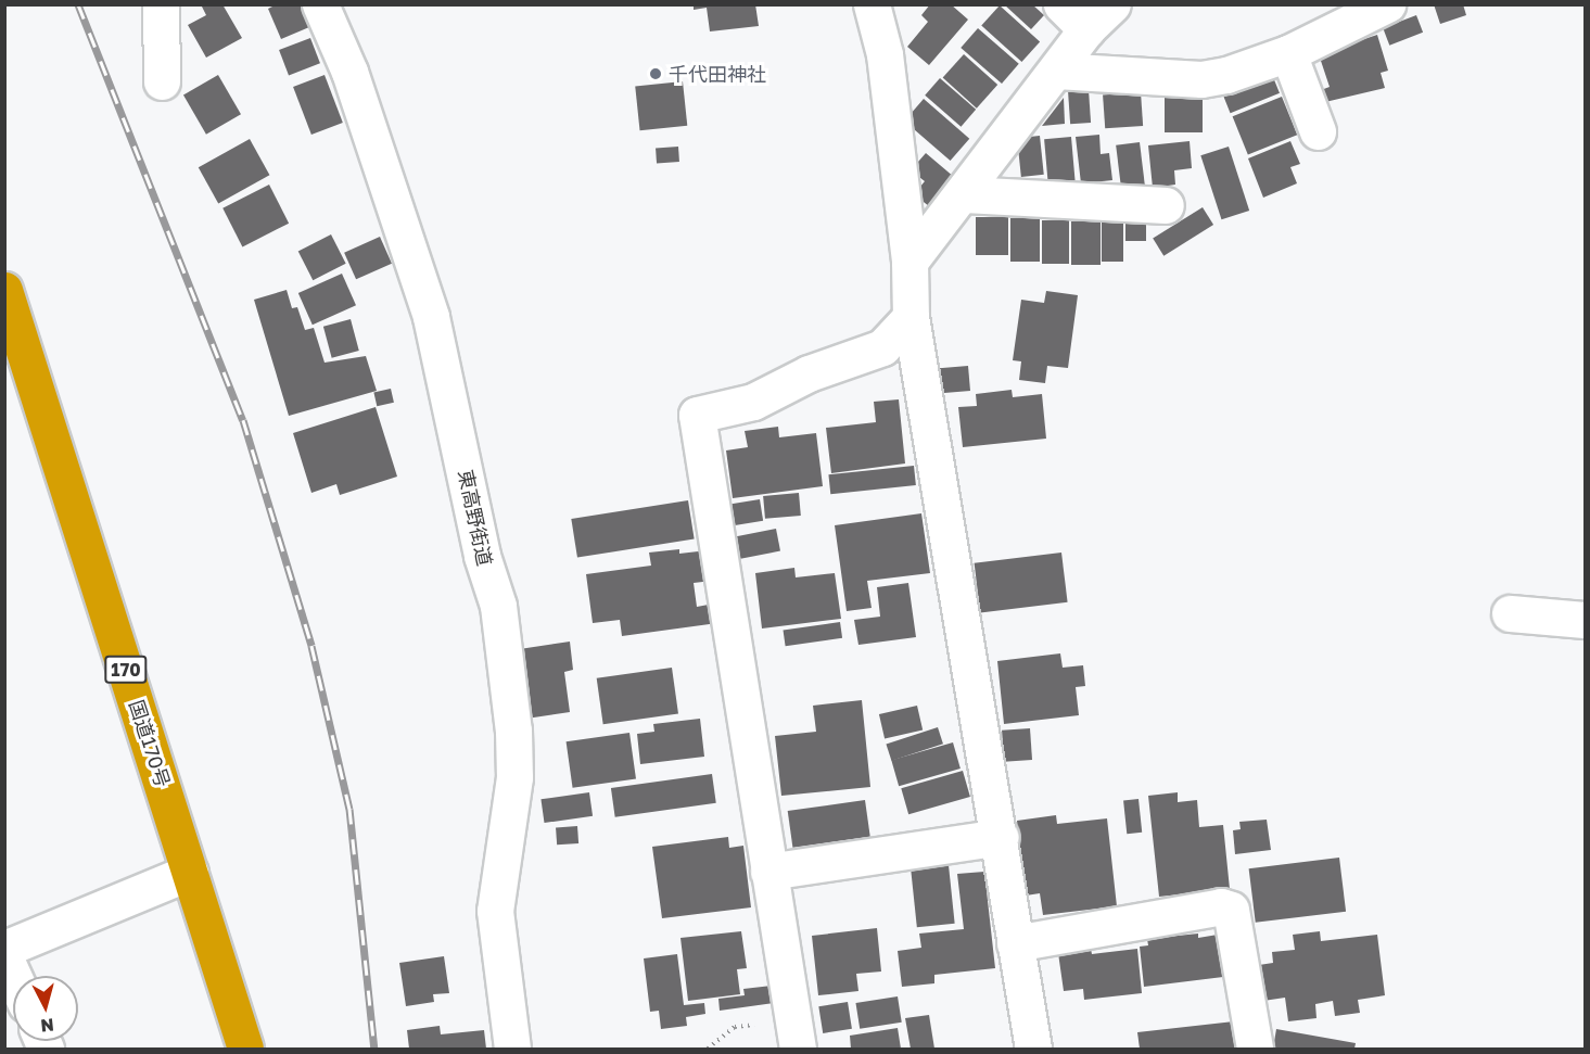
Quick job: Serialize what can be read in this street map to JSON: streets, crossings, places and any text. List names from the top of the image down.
{
  "streets": {
    "highway": ["170", "国道170号"],
    "street": ["東高野街道"]
  },
  "places": ["千代田神社"],
  "north": "bottom"
}
